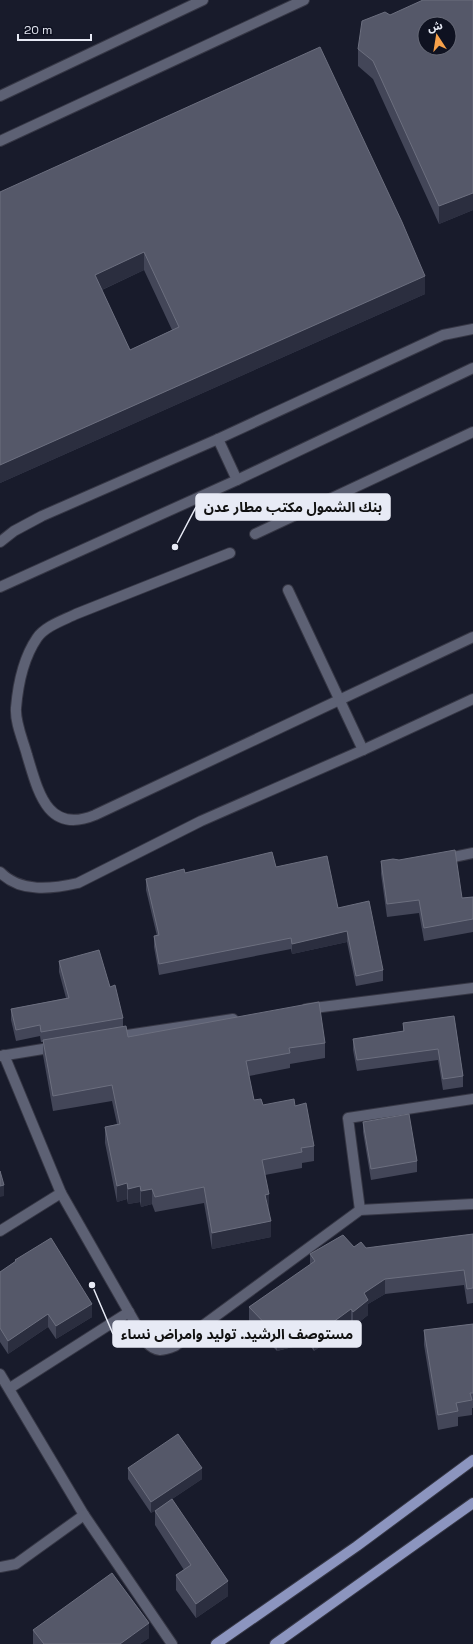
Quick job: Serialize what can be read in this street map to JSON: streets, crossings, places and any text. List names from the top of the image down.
{
  "places": ["بنك الشمول مكتب مطار عدن", "مستوصف الرشيد. توليد وامراض نساء"],
  "scale_bar": "20 m",
  "north": "top"
}
